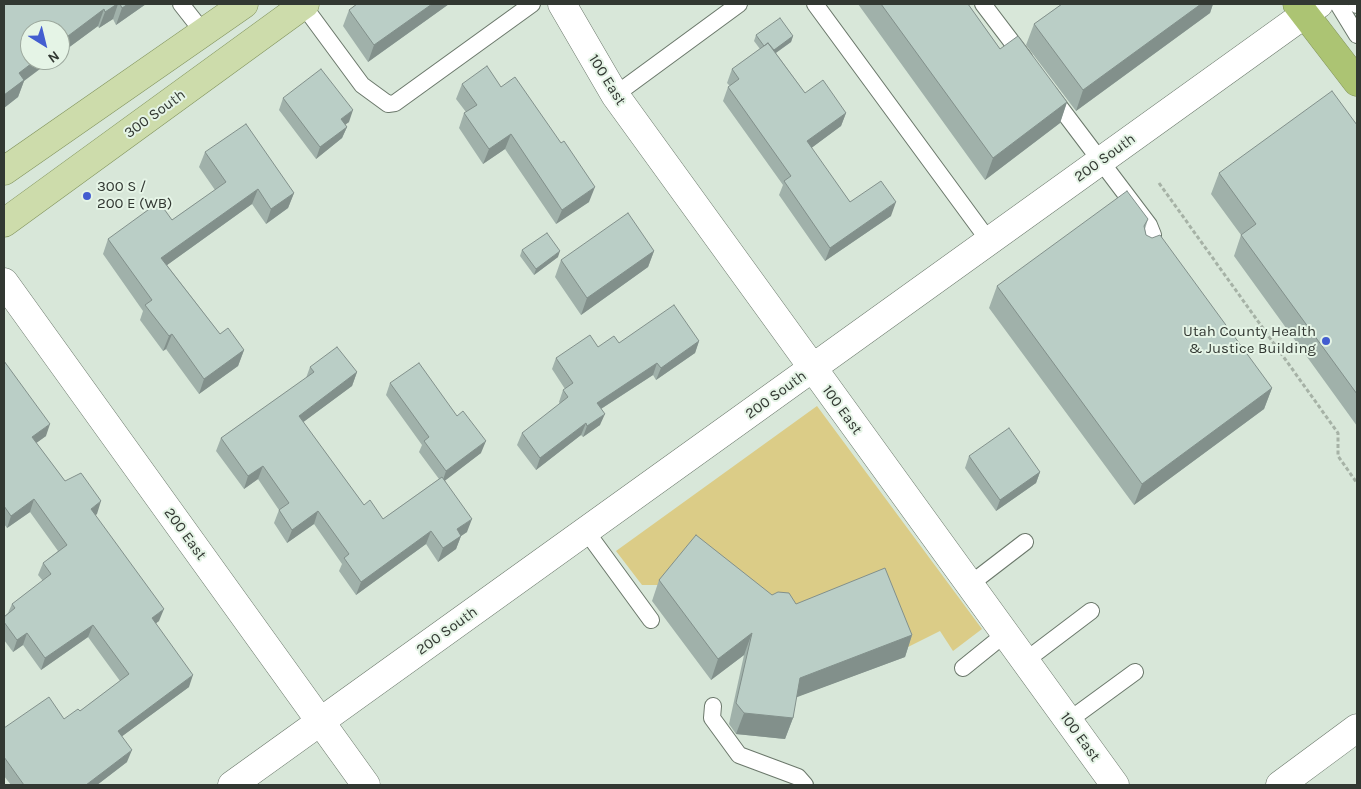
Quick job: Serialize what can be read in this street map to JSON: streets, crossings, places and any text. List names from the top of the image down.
{
  "streets": {
    "main road": ["300 South"],
    "street": ["100 East", "200 South", "200 East"]
  },
  "crossings": [
    ["100 East", "200 South"],
    ["200 South", "200 East"]
  ],
  "places": ["300 S / 200 E (WB)", "Utah County Health & Justice Building"],
  "north": "bottom right"
}
